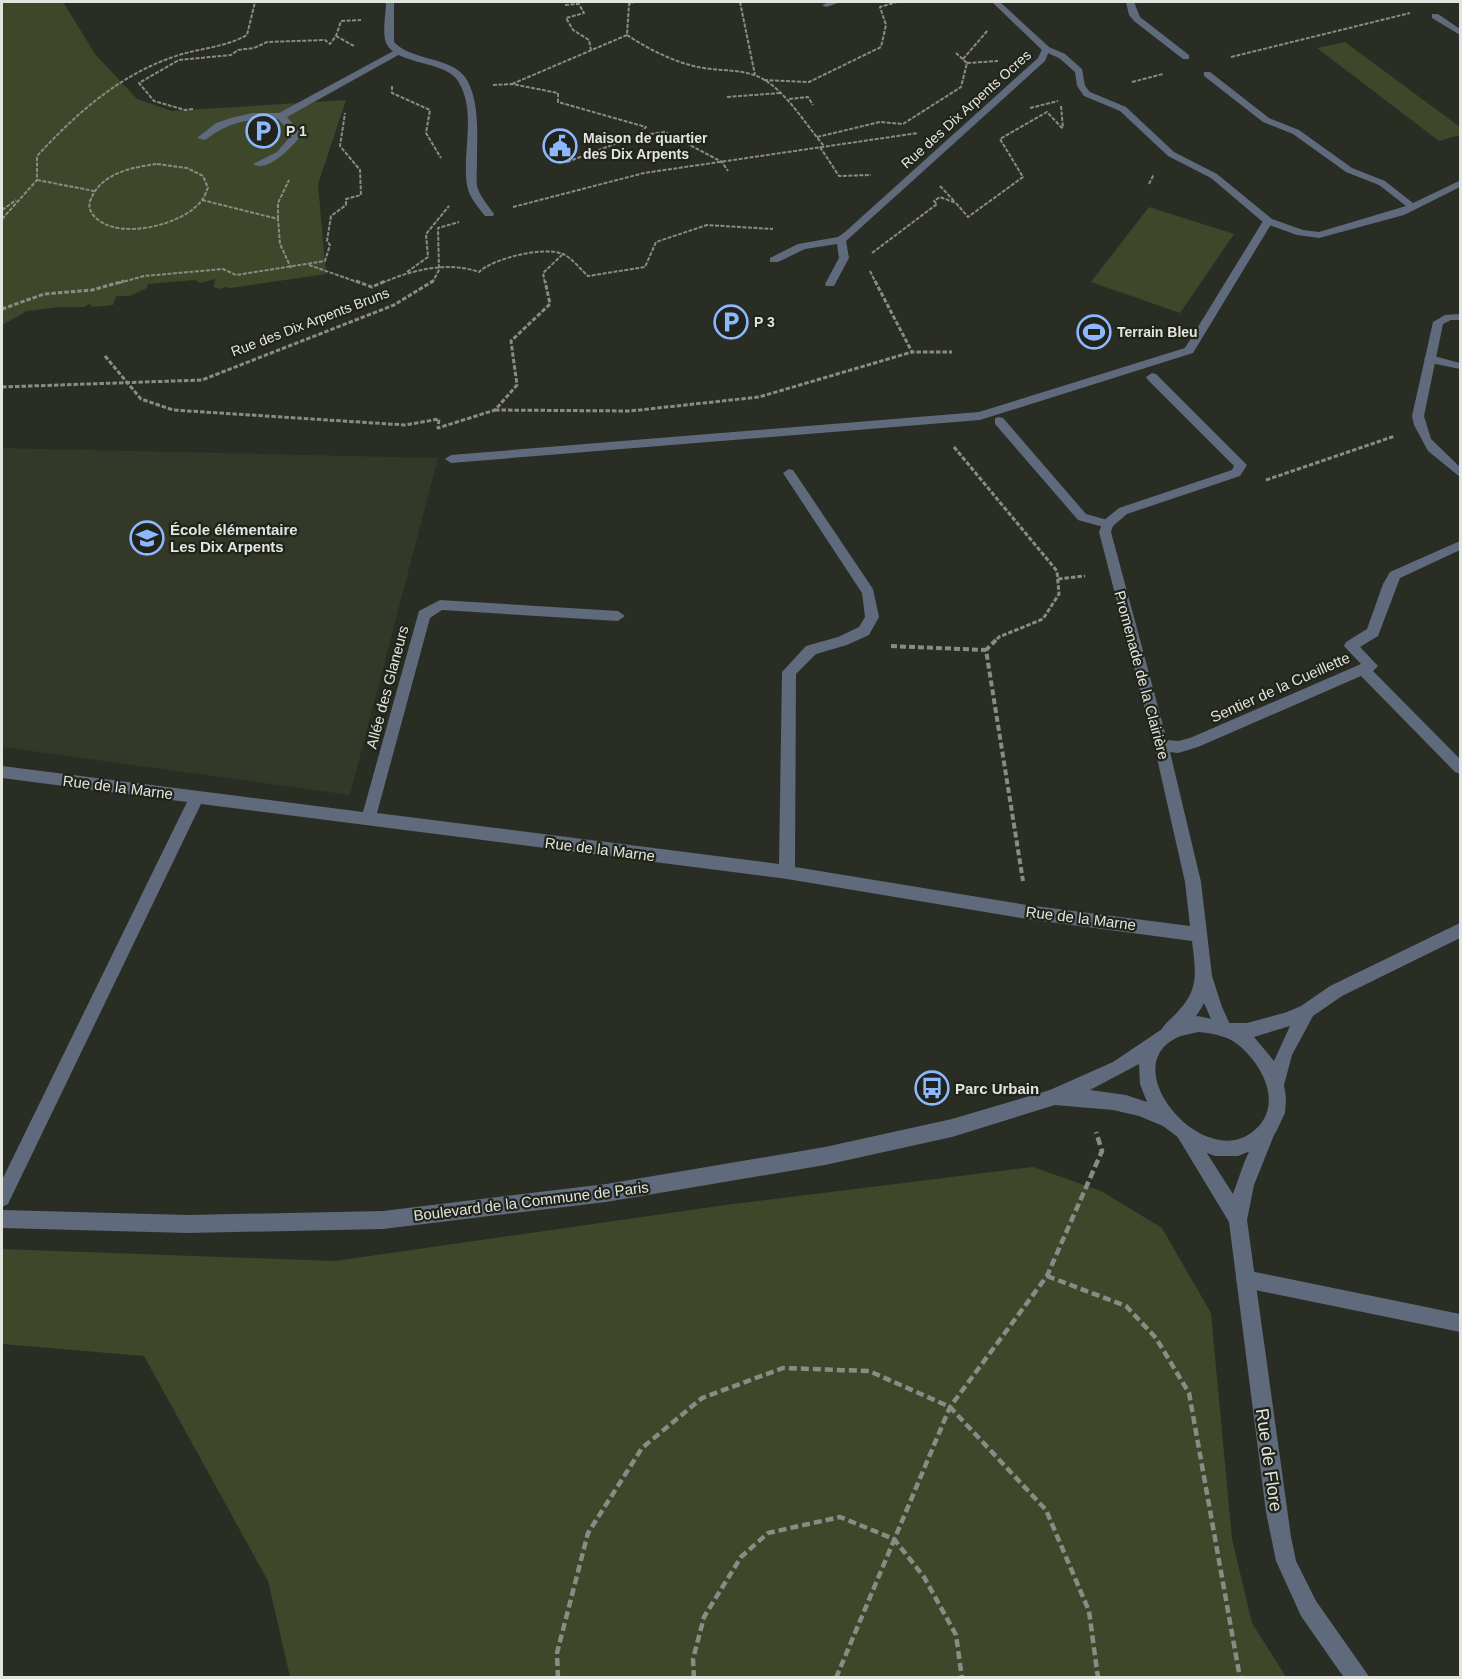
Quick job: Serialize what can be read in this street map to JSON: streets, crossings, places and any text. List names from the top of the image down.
{
  "streets": {
    "street": [
      "Rue des Dix Arpents Ocres",
      "Promenade de la Clairière",
      "Allée des Glaneurs",
      "Sentier de la Cueillette",
      "Rue de la Marne",
      "Boulevard de la Commune de Paris",
      "Rue de Flore"
    ],
    "path": ["Rue des Dix Arpents Bruns"]
  },
  "crossings": [
    ["Promenade de la Clairière", "Sentier de la Cueillette"],
    ["Promenade de la Clairière", "Rue de la Marne"],
    ["Promenade de la Clairière", "Boulevard de la Commune de Paris"],
    ["Promenade de la Clairière", "Rue de Flore"],
    ["Allée des Glaneurs", "Rue de la Marne"],
    ["Boulevard de la Commune de Paris", "Rue de Flore"]
  ],
  "places": {
    "parking": ["P 1", "P 3"],
    "public building": ["Maison de quartier des Dix Arpents"],
    "sports": ["Terrain Bleu"],
    "school or university": ["École élémentaire Les Dix Arpents"],
    "bus stop": ["Parc Urbain"]
  }
}
